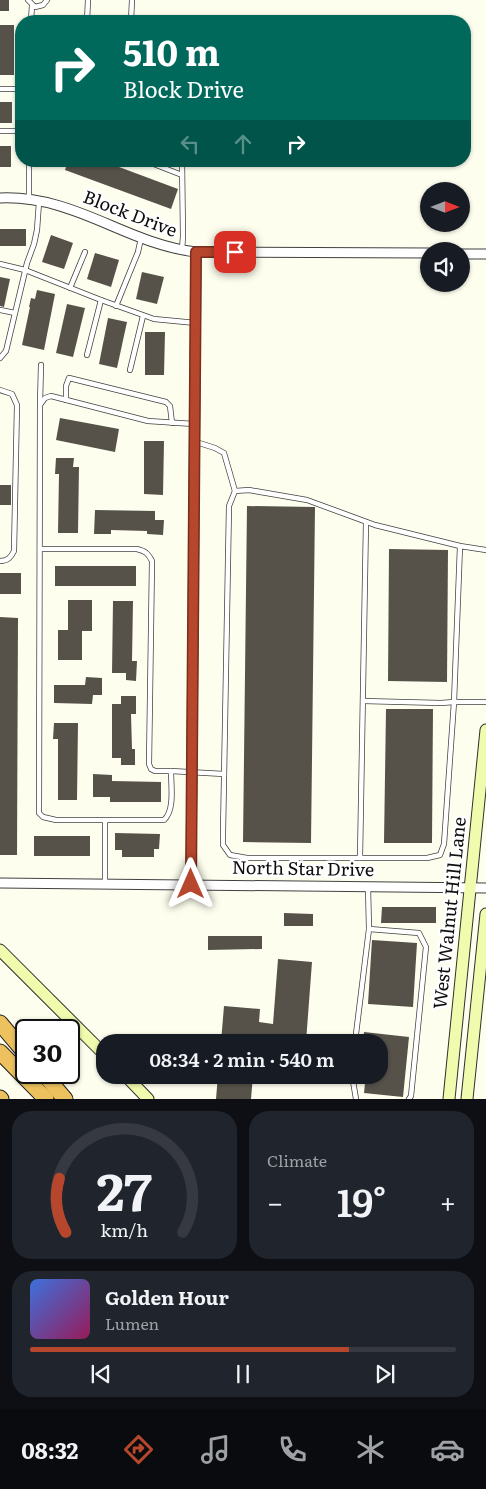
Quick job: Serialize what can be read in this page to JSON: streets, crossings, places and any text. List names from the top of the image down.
{
  "streets": {
    "main road": ["West Walnut Hill Lane"],
    "street": ["Block Drive", "North Star Drive"]
  },
  "crossings": [
    ["North Star Drive", "West Walnut Hill Lane"]
  ],
  "north": "right",
  "page": {
    "turn": ["510 m", "Block Drive"],
    "limit": "30",
    "trip": "08:34 · 2 min · 540 m",
    "tile": "Climate",
    "heat": ["−", "19°", "+"],
    "song": ["Golden Hour", "Lumen"],
    "tabs": "08:32",
    "gauge": ["27", "km/h"]
  }
}
